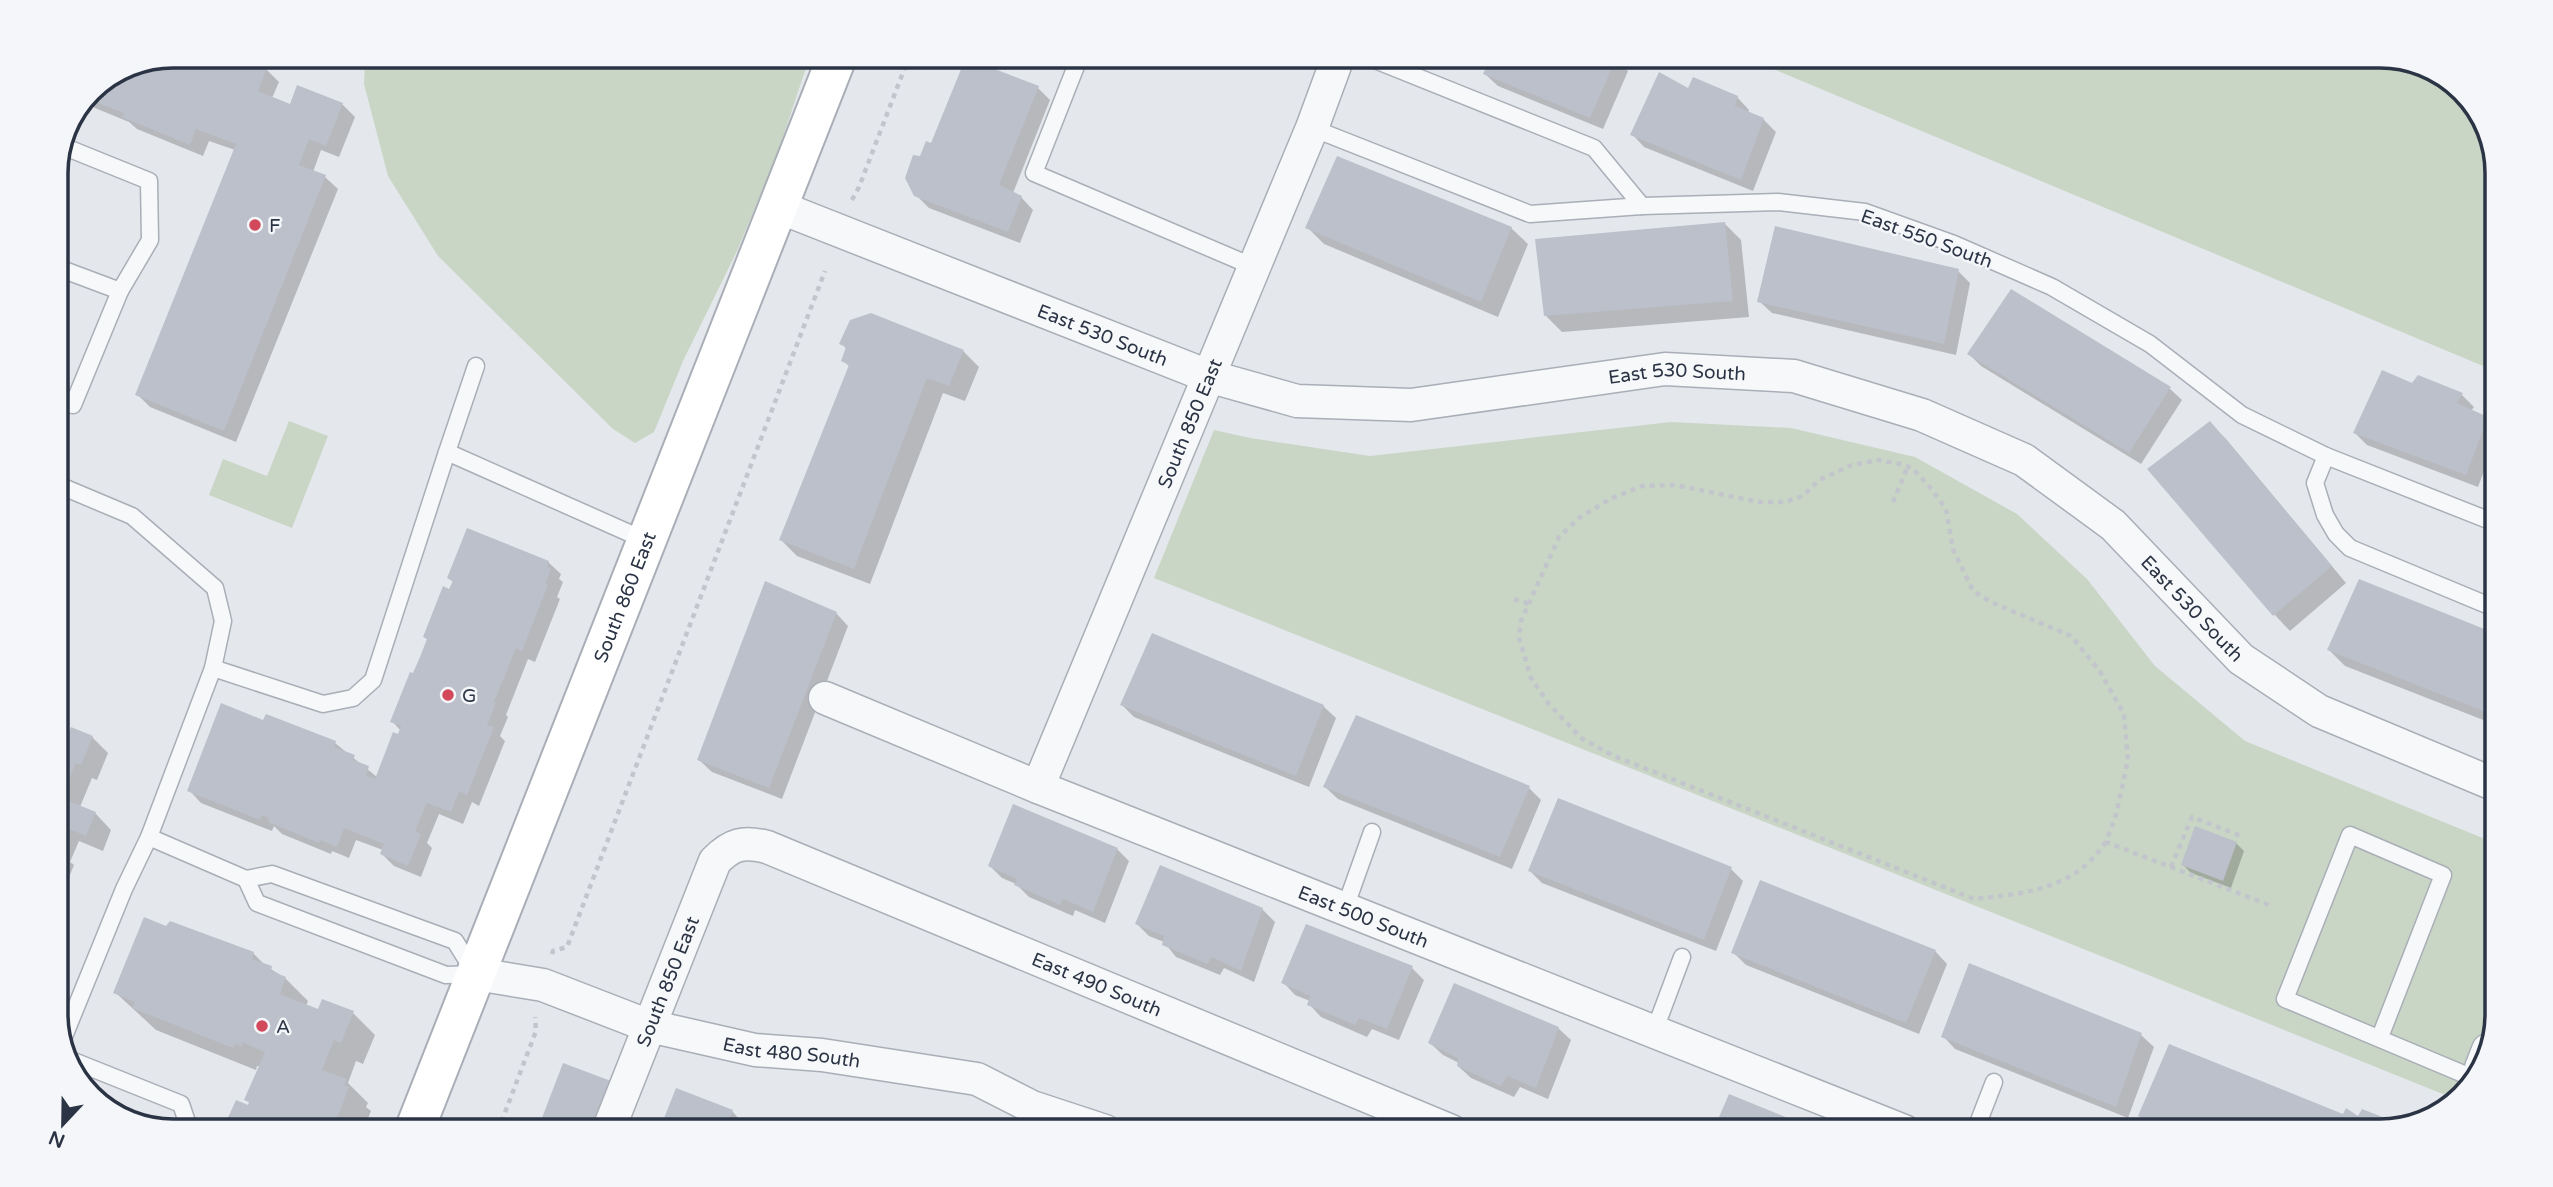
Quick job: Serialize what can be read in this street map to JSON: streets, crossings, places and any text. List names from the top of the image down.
{
  "streets": {
    "street": [
      "East 530 South",
      "South 850 East",
      "South 860 East",
      "East 500 South",
      "East 490 South",
      "East 480 South"
    ],
    "lane": ["East 550 South"]
  },
  "crossings": [
    ["East 550 South", "South 850 East"],
    ["East 530 South", "South 850 East"],
    ["East 530 South", "South 860 East"],
    ["South 850 East", "East 500 South"],
    ["South 850 East", "East 490 South"],
    ["South 850 East", "East 480 South"],
    ["South 860 East", "East 480 South"]
  ],
  "places": ["F", "G", "A"],
  "north": "bottom"
}
